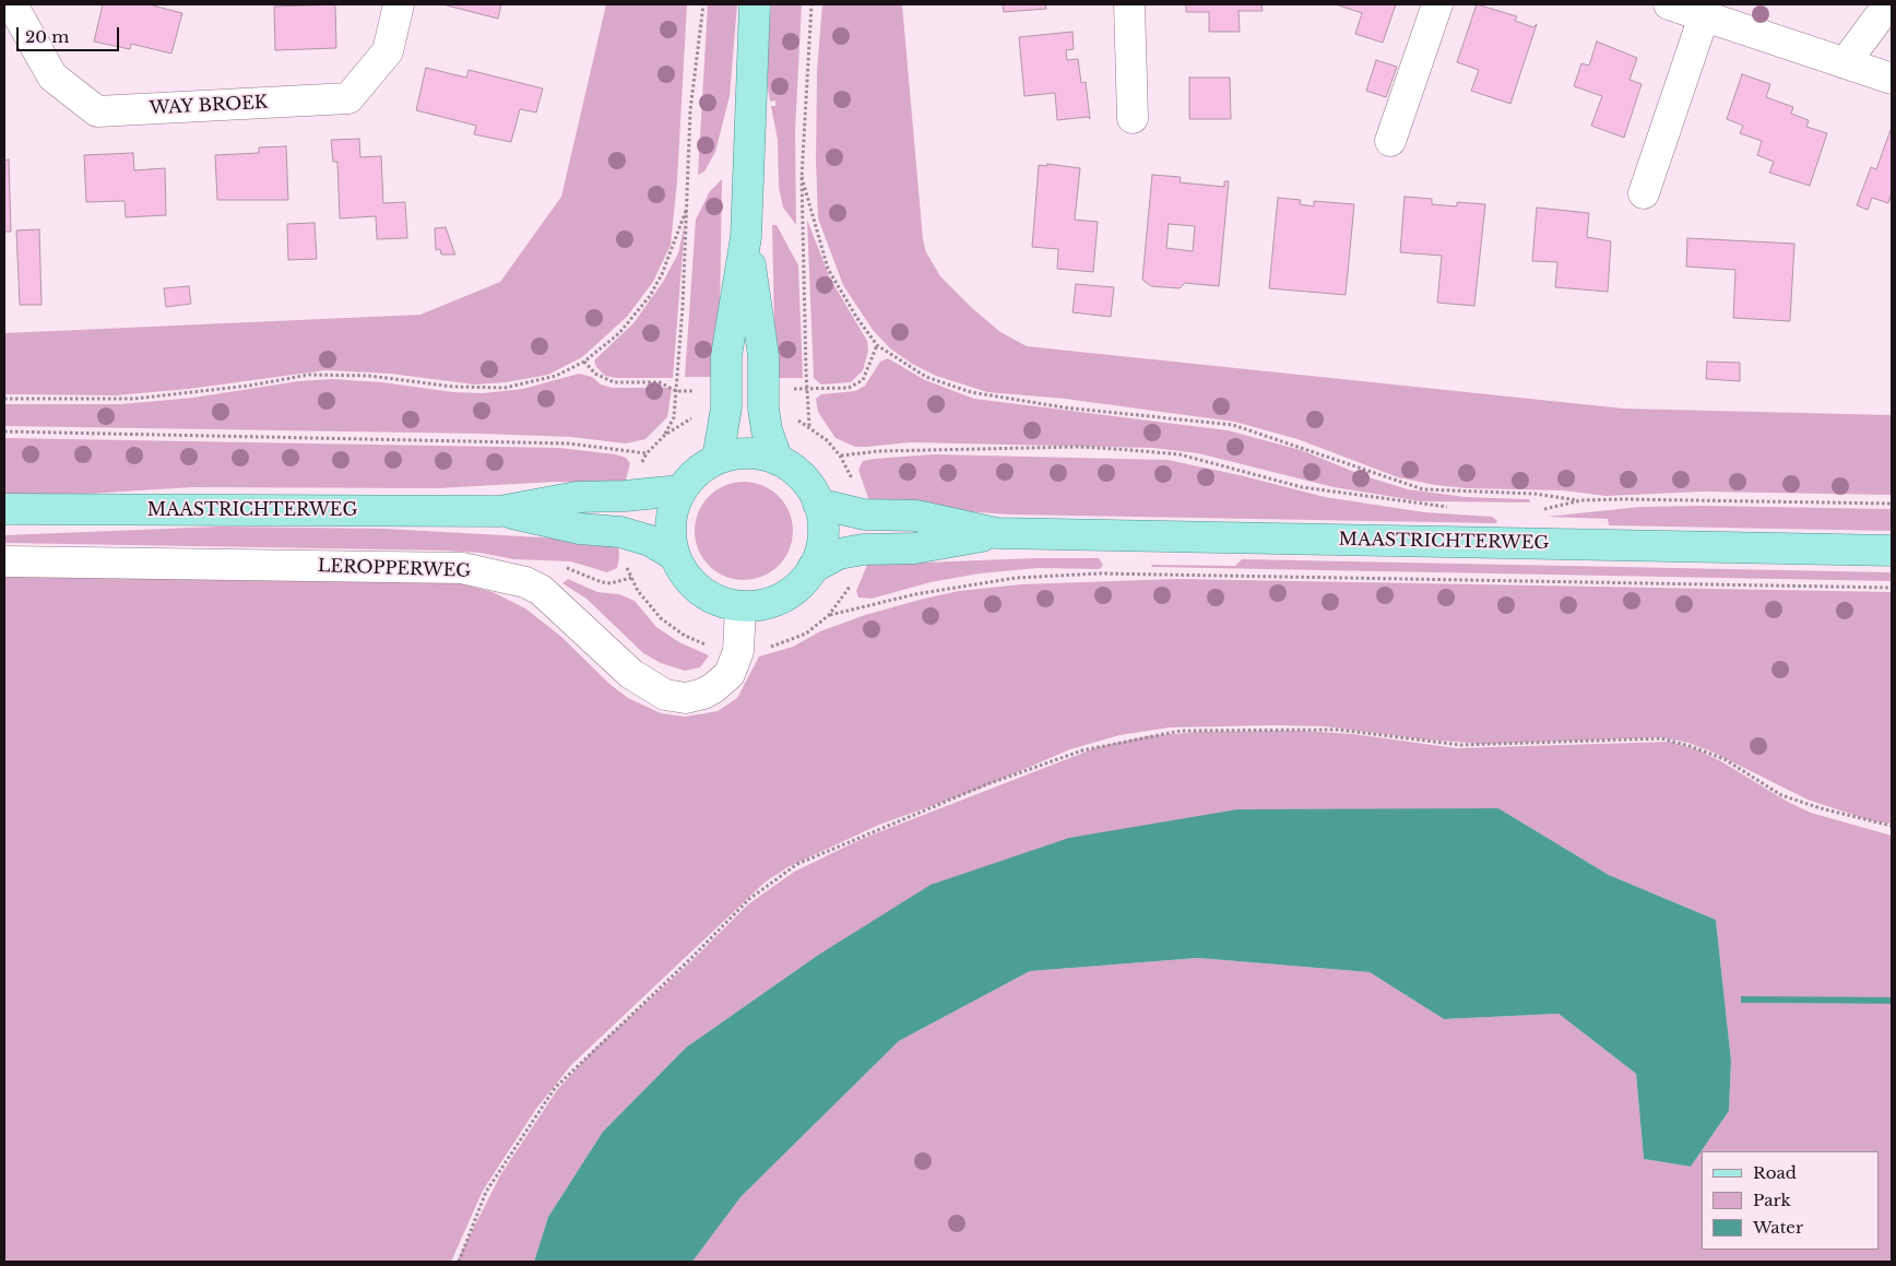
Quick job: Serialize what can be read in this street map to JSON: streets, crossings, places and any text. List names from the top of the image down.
{
  "streets": {
    "main road": ["MAASTRICHTERWEG"],
    "street": ["WAY BROEK", "LEROPPERWEG"]
  },
  "crossings": [
    ["MAASTRICHTERWEG", "LEROPPERWEG"]
  ],
  "legend": ["Road", "Park", "Water"],
  "scale_bar": "20 m"
}
